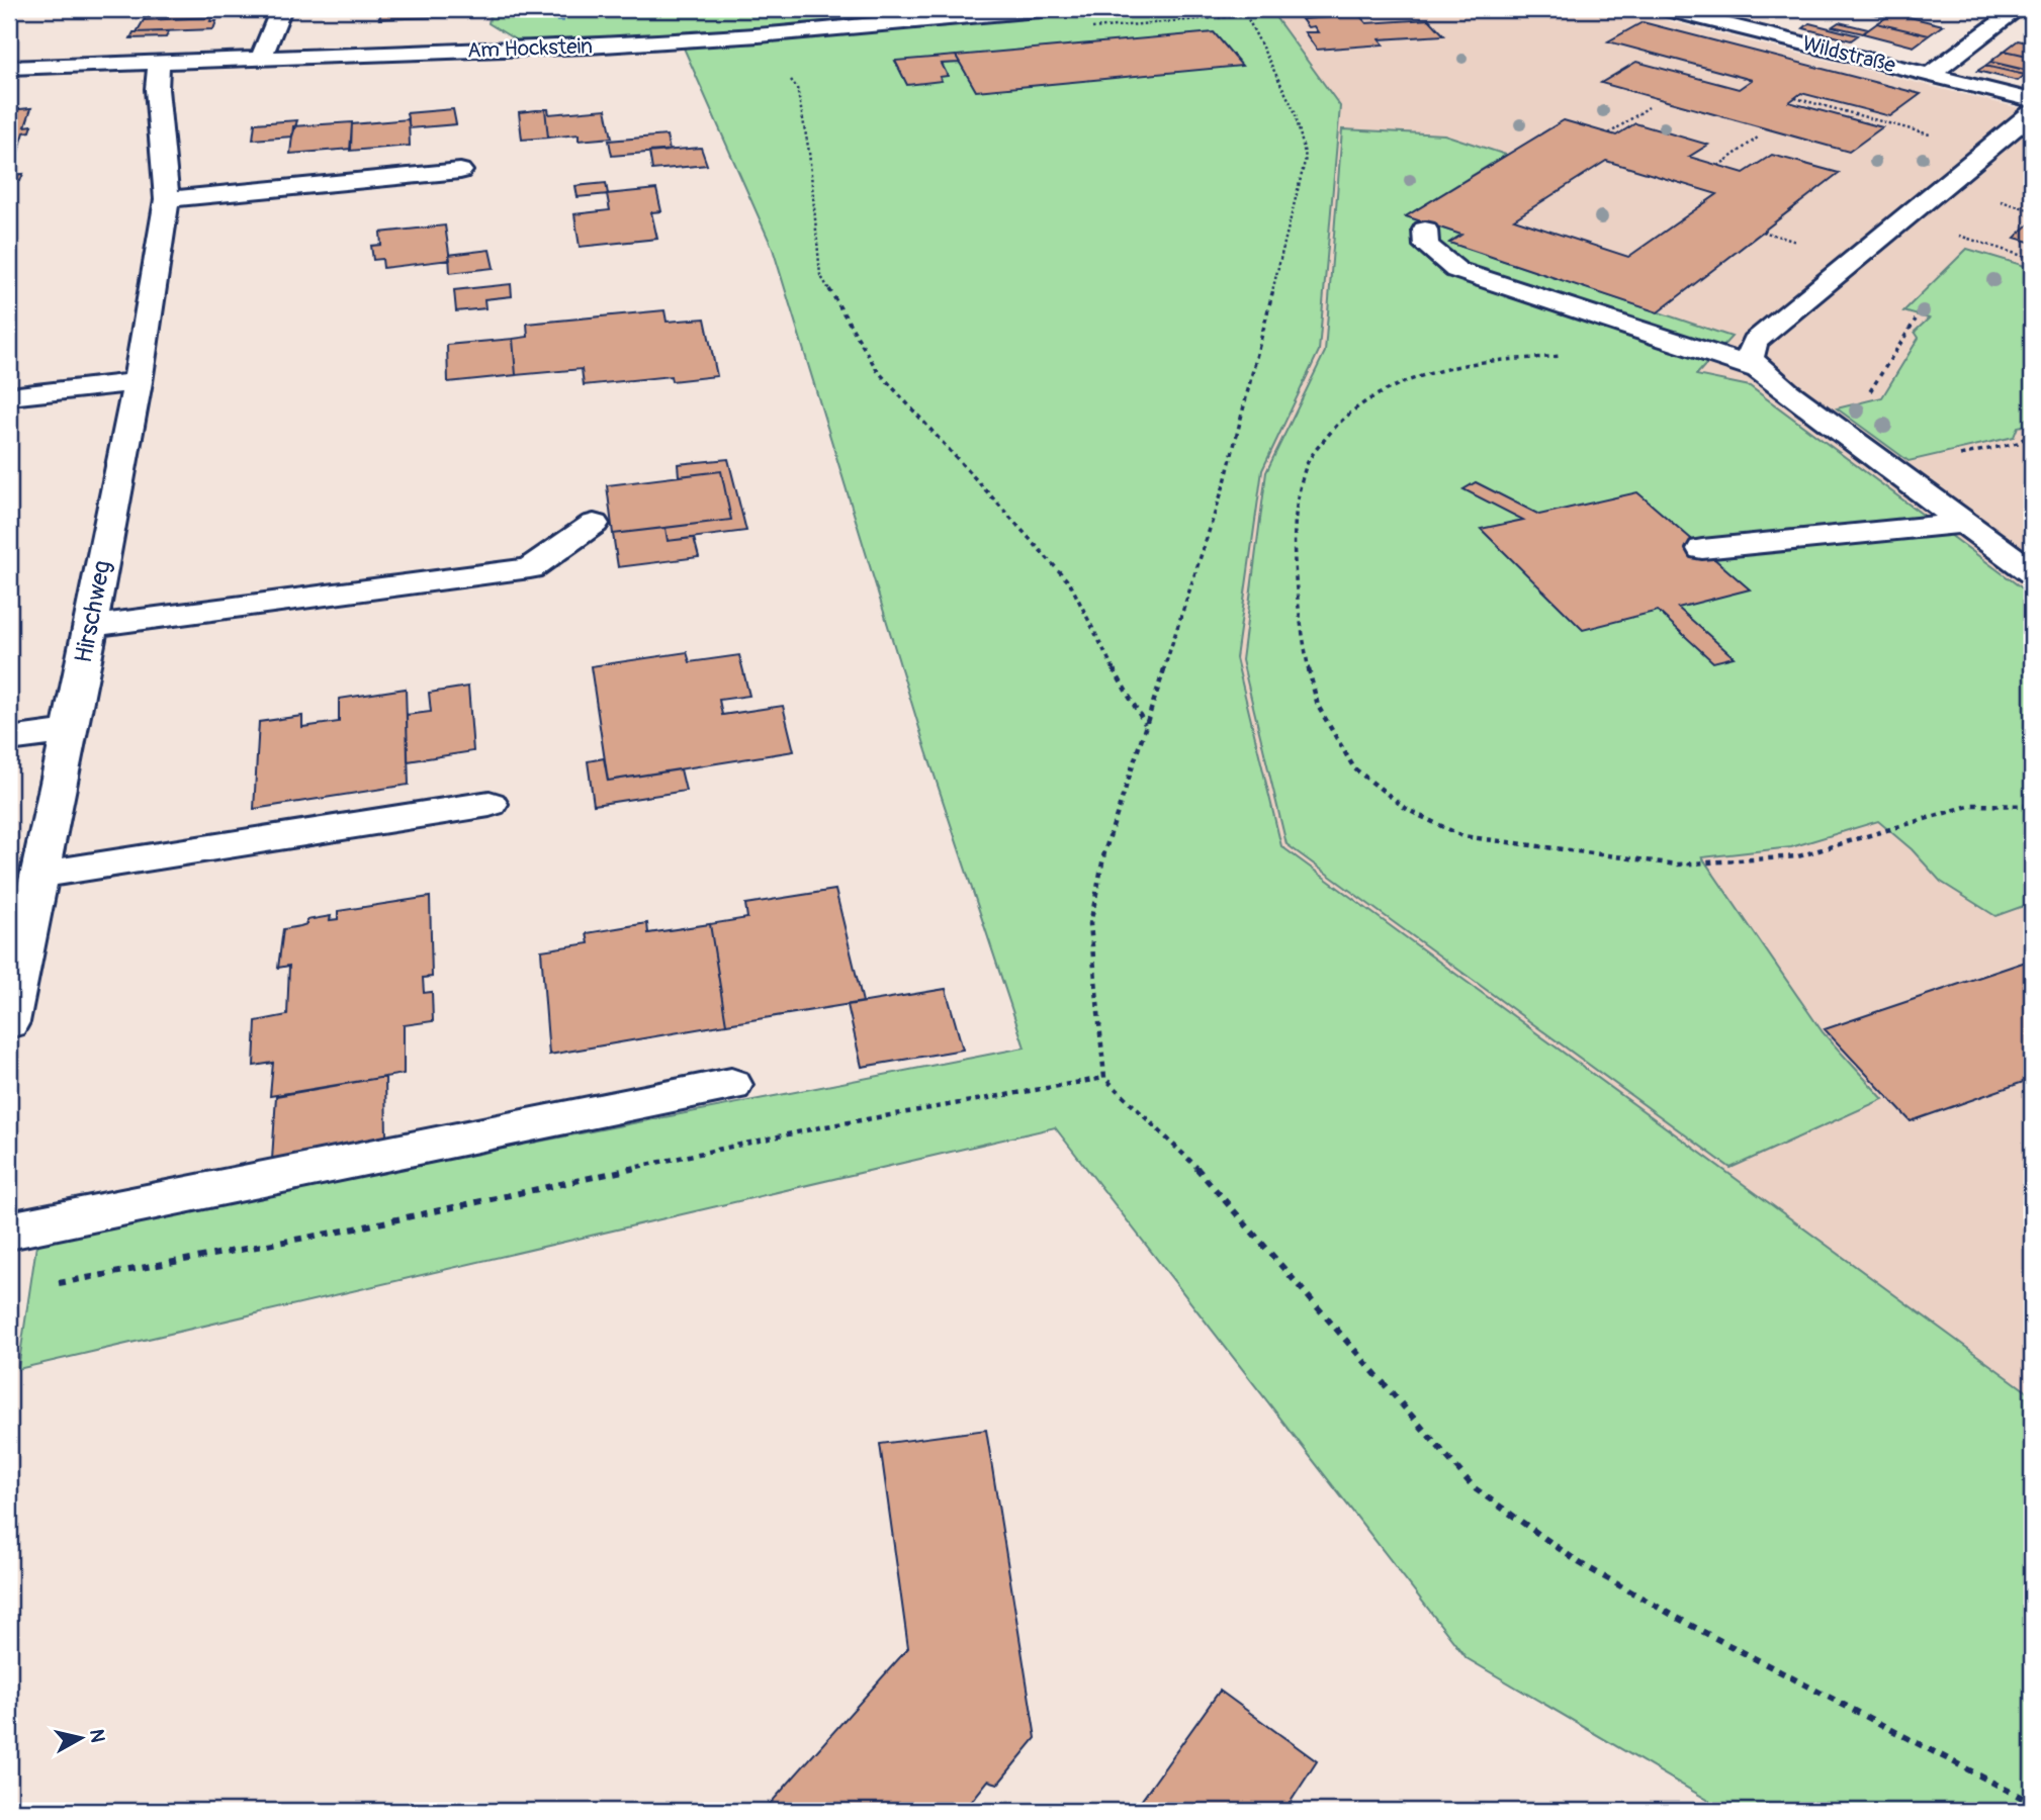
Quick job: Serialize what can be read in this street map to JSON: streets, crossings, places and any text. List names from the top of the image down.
{
  "streets": {
    "street": ["Am Hockstein", "Wildstraße", "Hirschweg"]
  },
  "crossings": [
    ["Am Hockstein", "Hirschweg"]
  ],
  "north": "right"
}
